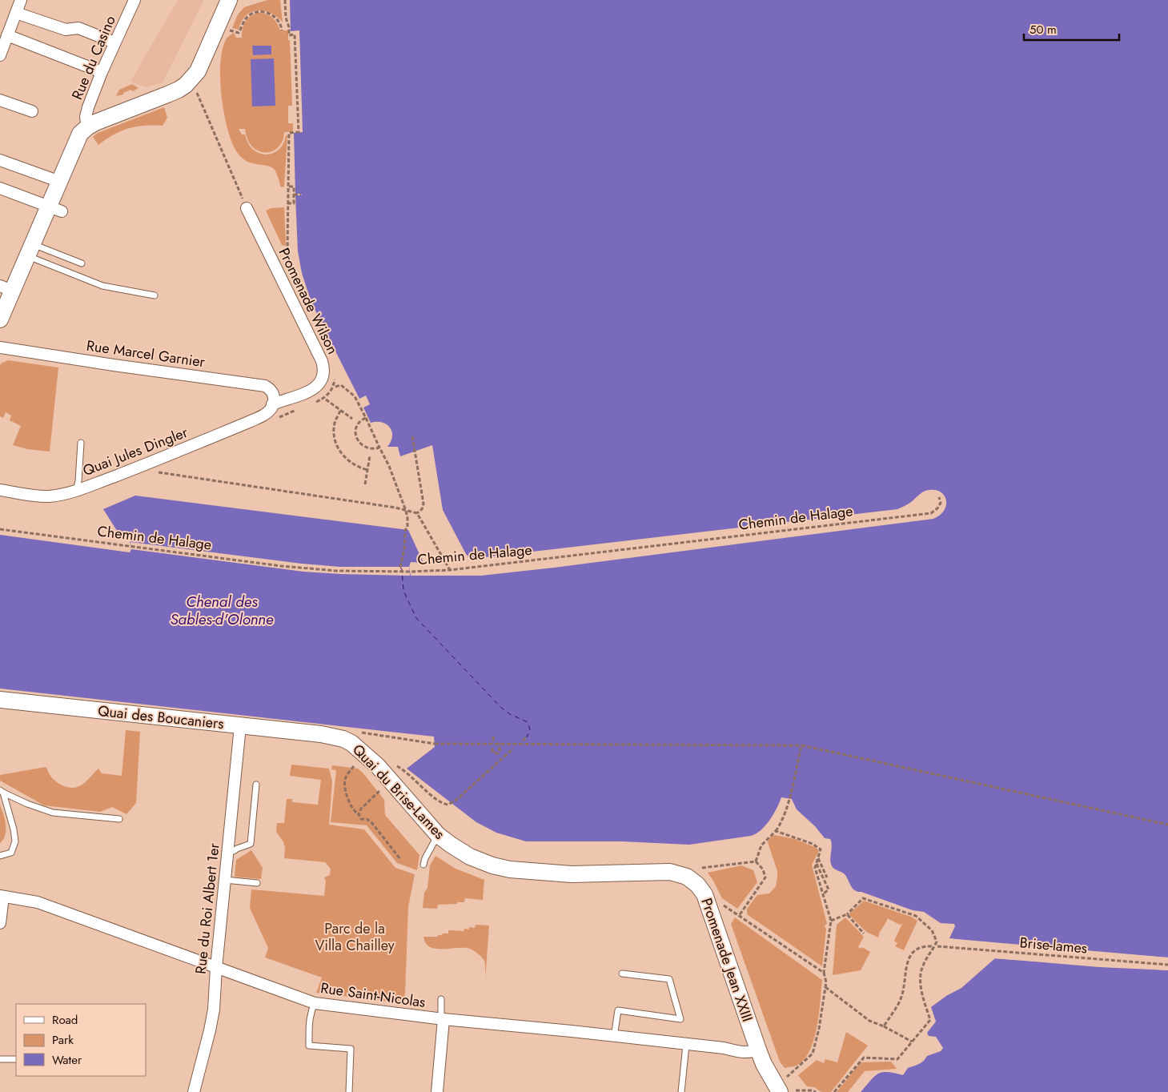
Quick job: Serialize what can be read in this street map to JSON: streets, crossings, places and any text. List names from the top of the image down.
{
  "streets": {
    "street": [
      "Rue du Casino",
      "Promenade Wilson",
      "Rue Marcel Garnier",
      "Quai Jules Dingler",
      "Quai des Boucaniers",
      "Quai du Brise-Lames",
      "Rue du Roi Albert 1er",
      "Promenade Jean XXIII",
      "Rue Saint-Nicolas"
    ],
    "path": ["Chemin de Halage", "Brise-lames"]
  },
  "crossings": [
    ["Promenade Wilson", "Rue Marcel Garnier"],
    ["Promenade Wilson", "Quai Jules Dingler"],
    ["Rue Marcel Garnier", "Quai Jules Dingler"],
    ["Quai des Boucaniers", "Quai du Brise-Lames"],
    ["Quai des Boucaniers", "Rue du Roi Albert 1er"],
    ["Quai du Brise-Lames", "Promenade Jean XXIII"],
    ["Rue du Roi Albert 1er", "Rue Saint-Nicolas"],
    ["Promenade Jean XXIII", "Rue Saint-Nicolas"]
  ],
  "water": ["Chenal des Sables-d'Olonne"],
  "parks": ["Parc de la Villa Chailley"],
  "legend": ["Road", "Park", "Water"],
  "scale_bar": "50 m"
}
